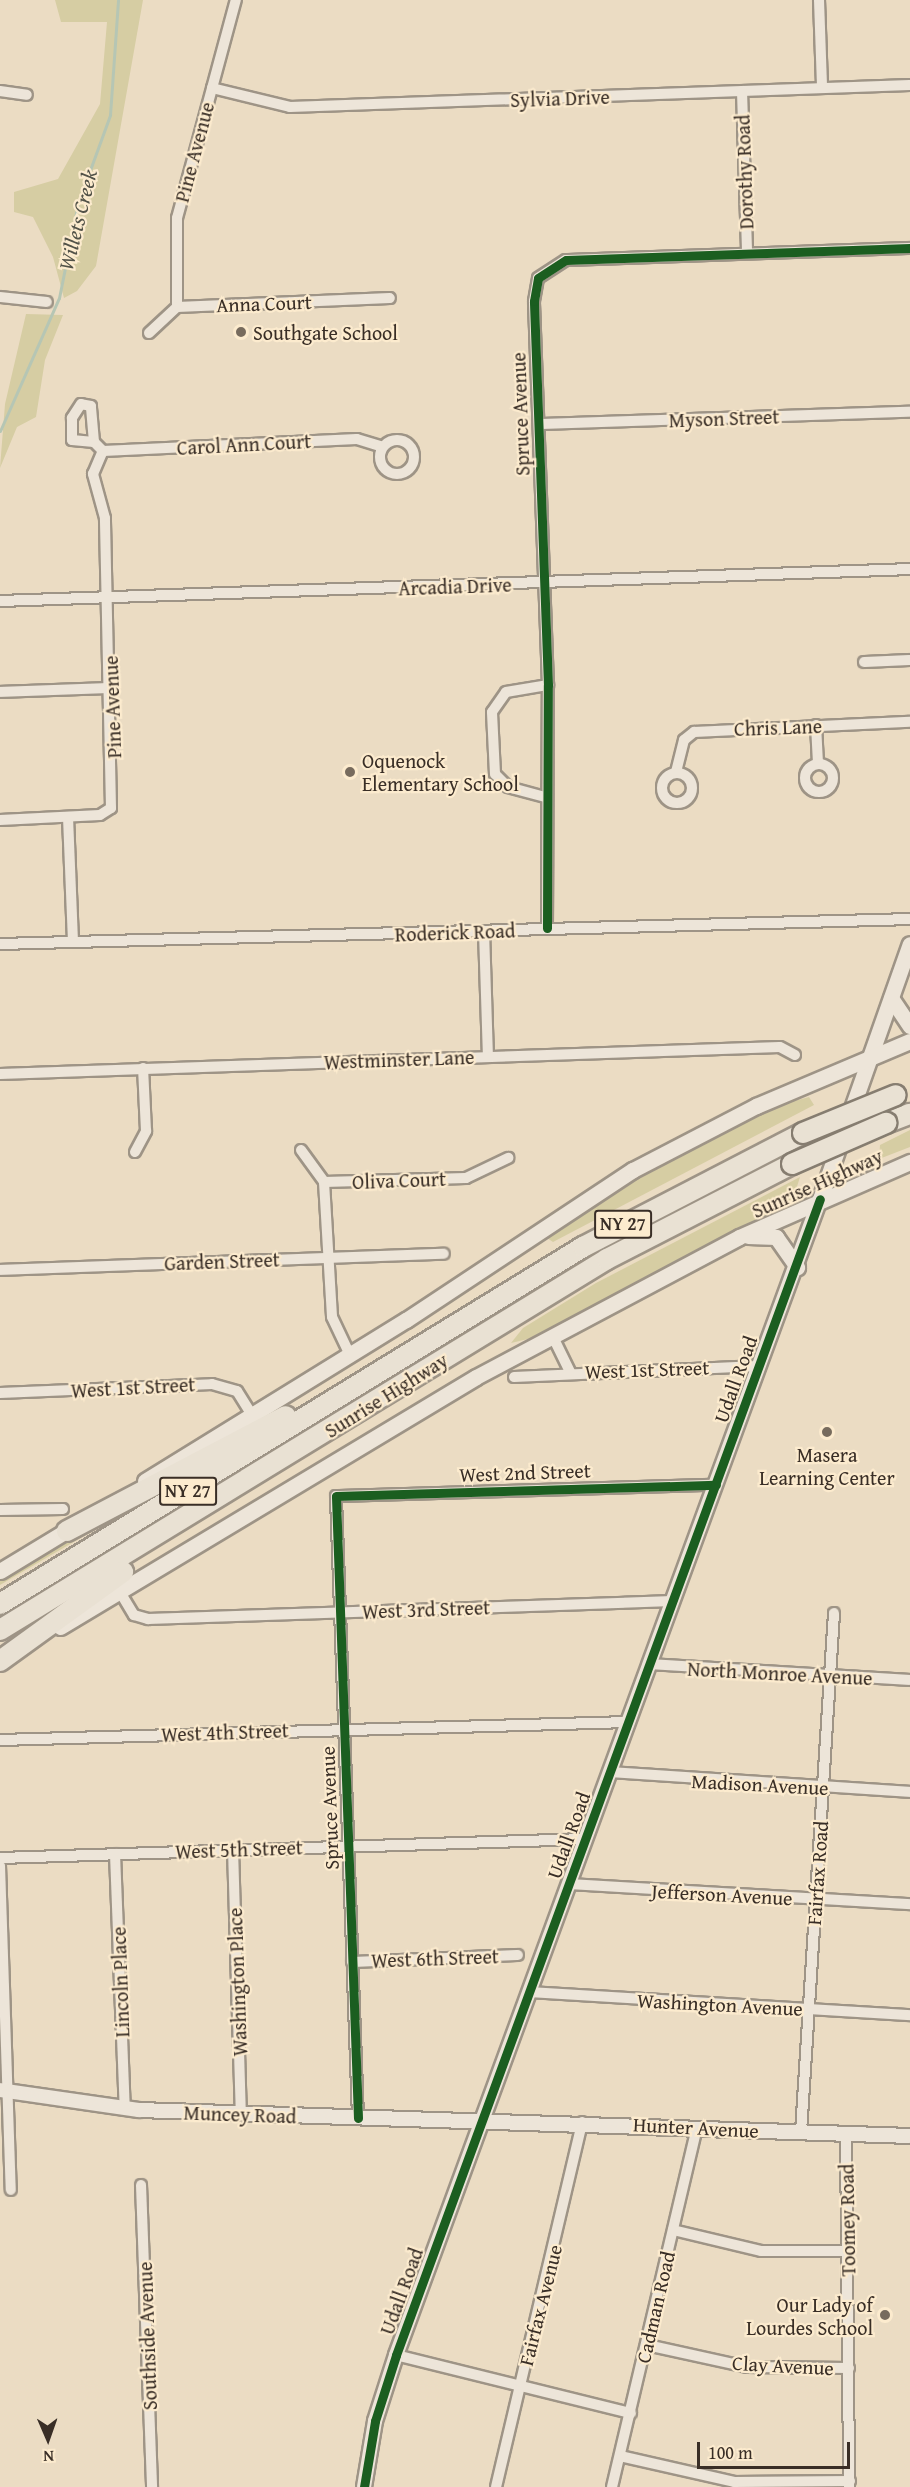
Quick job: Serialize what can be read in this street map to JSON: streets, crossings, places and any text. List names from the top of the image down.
{
  "streets": {
    "highway": ["Sunrise Highway", "NY 27"],
    "main road": ["Udall Road"],
    "street": [
      "Sylvia Drive",
      "Pine Avenue",
      "Dorothy Road",
      "Anna Court",
      "Spruce Avenue",
      "Myson Street",
      "Carol Ann Court",
      "Arcadia Drive",
      "Chris Lane",
      "Roderick Road",
      "Westminster Lane",
      "Oliva Court",
      "Garden Street",
      "West 1st Street",
      "West 2nd Street",
      "West 3rd Street",
      "North Monroe Avenue",
      "West 4th Street",
      "Madison Avenue",
      "West 5th Street",
      "Fairfax Road",
      "Jefferson Avenue",
      "West 6th Street",
      "Lincoln Place",
      "Washington Place",
      "Washington Avenue",
      "Muncey Road",
      "Hunter Avenue",
      "Toomey Road",
      "Fairfax Avenue",
      "Cadman Road",
      "Southside Avenue",
      "Clay Avenue"
    ]
  },
  "crossings": [
    ["Sylvia Drive", "Pine Avenue"],
    ["Sylvia Drive", "Dorothy Road"],
    ["Pine Avenue", "Anna Court"],
    ["Pine Avenue", "Carol Ann Court"],
    ["Pine Avenue", "Arcadia Drive"],
    ["Dorothy Road", "Spruce Avenue"],
    ["Spruce Avenue", "Myson Street"],
    ["Spruce Avenue", "Arcadia Drive"],
    ["Spruce Avenue", "Roderick Road"],
    ["Spruce Avenue", "West 2nd Street"],
    ["Spruce Avenue", "West 3rd Street"],
    ["Spruce Avenue", "West 4th Street"],
    ["Spruce Avenue", "West 5th Street"],
    ["Spruce Avenue", "West 6th Street"],
    ["Spruce Avenue", "Muncey Road"],
    ["Sunrise Highway", "West 1st Street"],
    ["Sunrise Highway", "Udall Road"],
    ["Sunrise Highway", "West 3rd Street"],
    ["West 1st Street", "Udall Road"],
    ["Udall Road", "West 2nd Street"],
    ["Udall Road", "West 3rd Street"],
    ["Udall Road", "North Monroe Avenue"],
    ["Udall Road", "West 4th Street"],
    ["Udall Road", "Madison Avenue"],
    ["Udall Road", "West 5th Street"],
    ["Udall Road", "Jefferson Avenue"],
    ["Udall Road", "Washington Avenue"],
    ["Udall Road", "Muncey Road"],
    ["Udall Road", "Hunter Avenue"],
    ["North Monroe Avenue", "Fairfax Road"],
    ["Madison Avenue", "Fairfax Road"],
    ["West 5th Street", "Lincoln Place"],
    ["West 5th Street", "Washington Place"],
    ["Fairfax Road", "Jefferson Avenue"],
    ["Fairfax Road", "Washington Avenue"],
    ["Fairfax Road", "Hunter Avenue"],
    ["Lincoln Place", "Muncey Road"],
    ["Washington Place", "Muncey Road"],
    ["Muncey Road", "Hunter Avenue"],
    ["Hunter Avenue", "Toomey Road"],
    ["Hunter Avenue", "Fairfax Avenue"],
    ["Hunter Avenue", "Cadman Road"],
    ["Toomey Road", "Clay Avenue"],
    ["Cadman Road", "Clay Avenue"]
  ],
  "water": ["Willets Creek"],
  "places": [
    "Southgate School",
    "Oquenock Elementary School",
    "Masera Learning Center",
    "Our Lady of Lourdes School"
  ],
  "scale_bar": "100 m",
  "north": "bottom"
}
